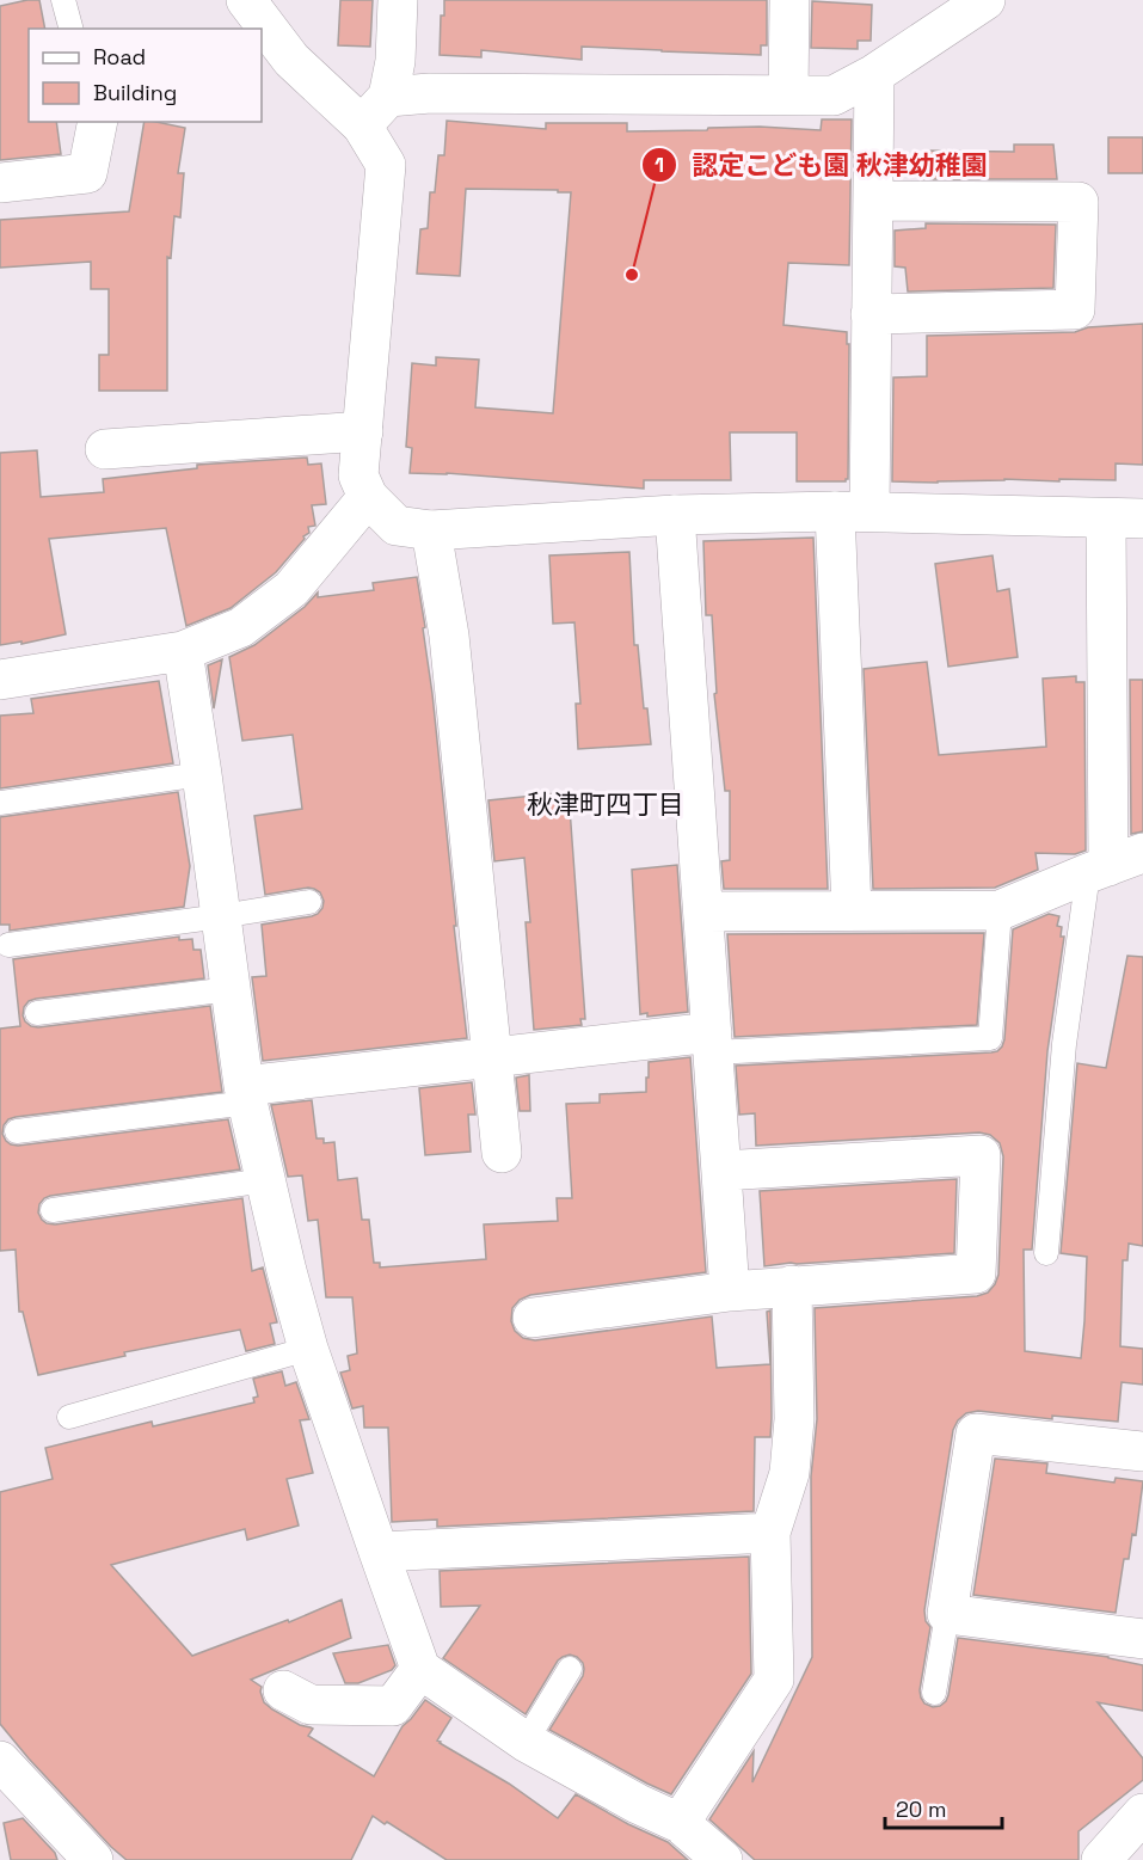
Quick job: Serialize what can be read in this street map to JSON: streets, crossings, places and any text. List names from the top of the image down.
{
  "districts": ["秋津町四丁目"],
  "places": ["認定こども園 秋津幼稚園"],
  "legend": ["Road", "Building"],
  "scale_bar": "20 m"
}
